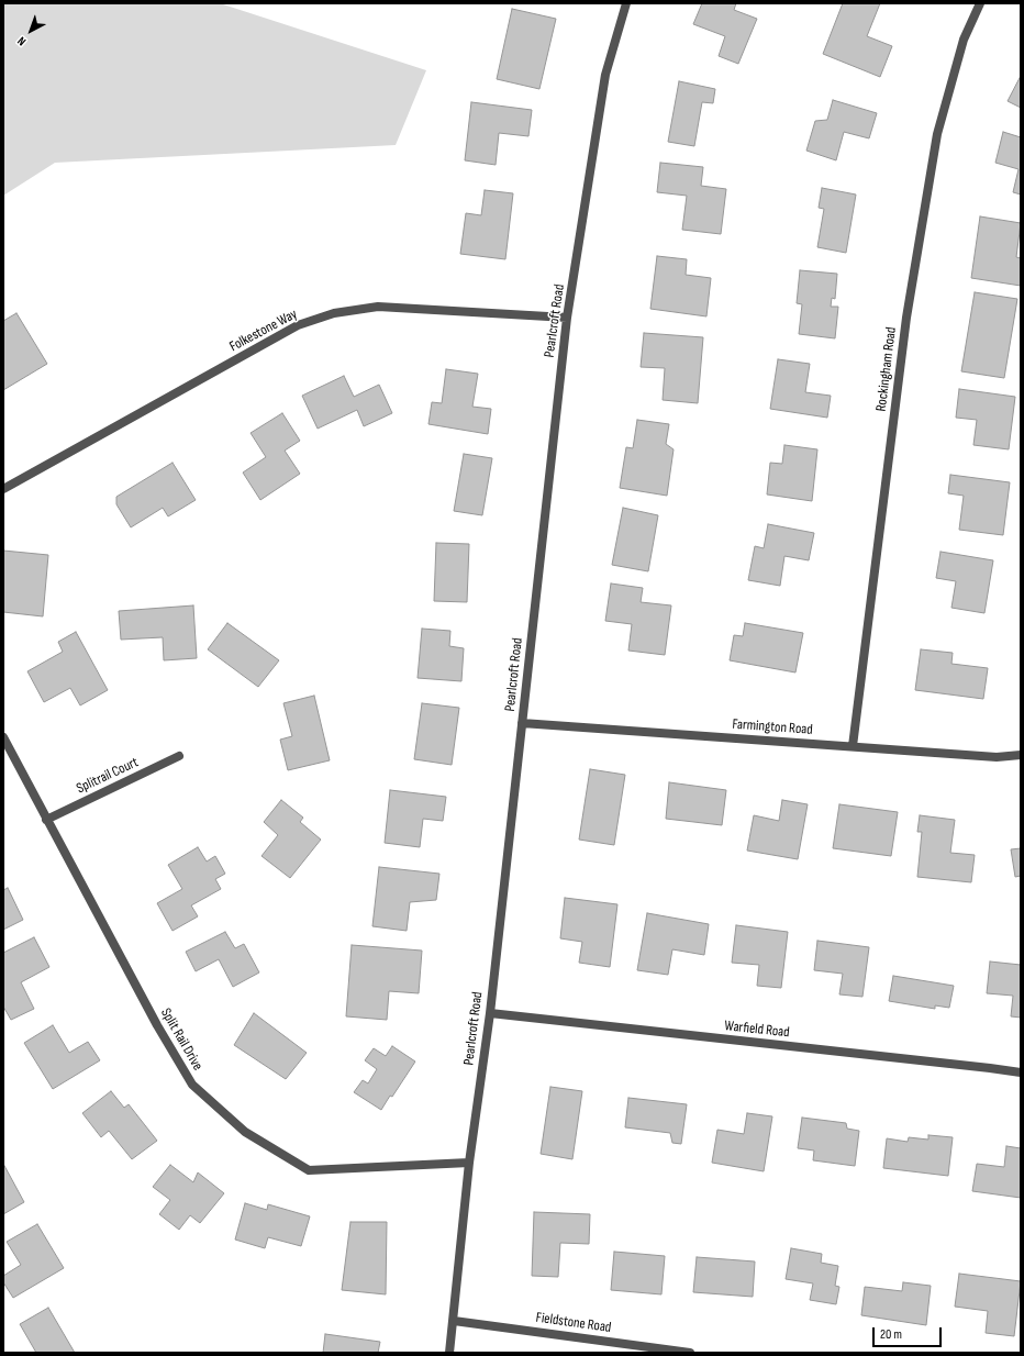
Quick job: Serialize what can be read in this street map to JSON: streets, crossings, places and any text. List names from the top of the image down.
{
  "streets": {
    "street": [
      "Pearlcroft Road",
      "Folkestone Way",
      "Rockingham Road",
      "Farmington Road",
      "Splitrail Court",
      "Warfield Road",
      "Split Rail Drive",
      "Fieldstone Road"
    ]
  },
  "crossings": [
    ["Pearlcroft Road", "Folkestone Way"],
    ["Pearlcroft Road", "Farmington Road"],
    ["Pearlcroft Road", "Warfield Road"],
    ["Pearlcroft Road", "Split Rail Drive"],
    ["Pearlcroft Road", "Fieldstone Road"],
    ["Rockingham Road", "Farmington Road"],
    ["Splitrail Court", "Split Rail Drive"]
  ],
  "scale_bar": "20 m",
  "north": "bottom left"
}
